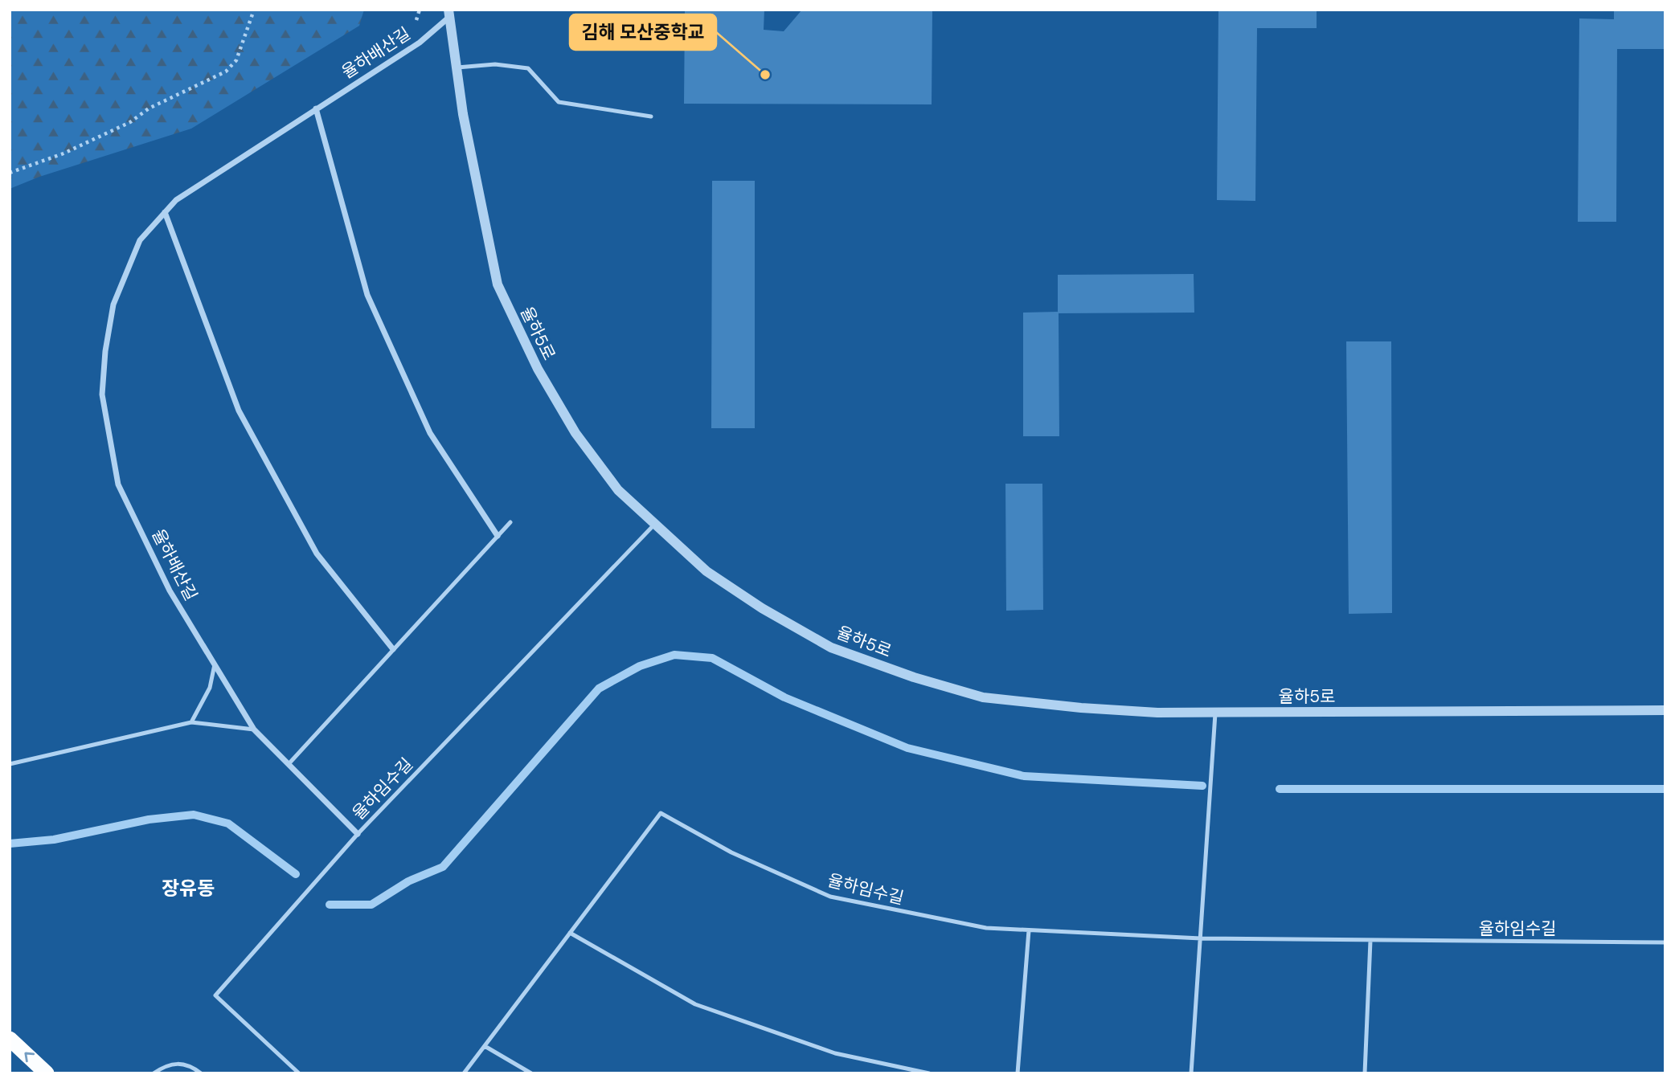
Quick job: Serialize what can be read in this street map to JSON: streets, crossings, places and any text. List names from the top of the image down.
{
  "streets": {
    "street": ["율하배산길", "율하5로"],
    "lane": ["율하임수길"]
  },
  "crossings": [
    ["율하배산길", "율하5로"],
    ["율하배산길", "율하임수길"],
    ["율하5로", "율하임수길"]
  ],
  "districts": ["장유동"],
  "places": ["김해 모산중학교"]
}
